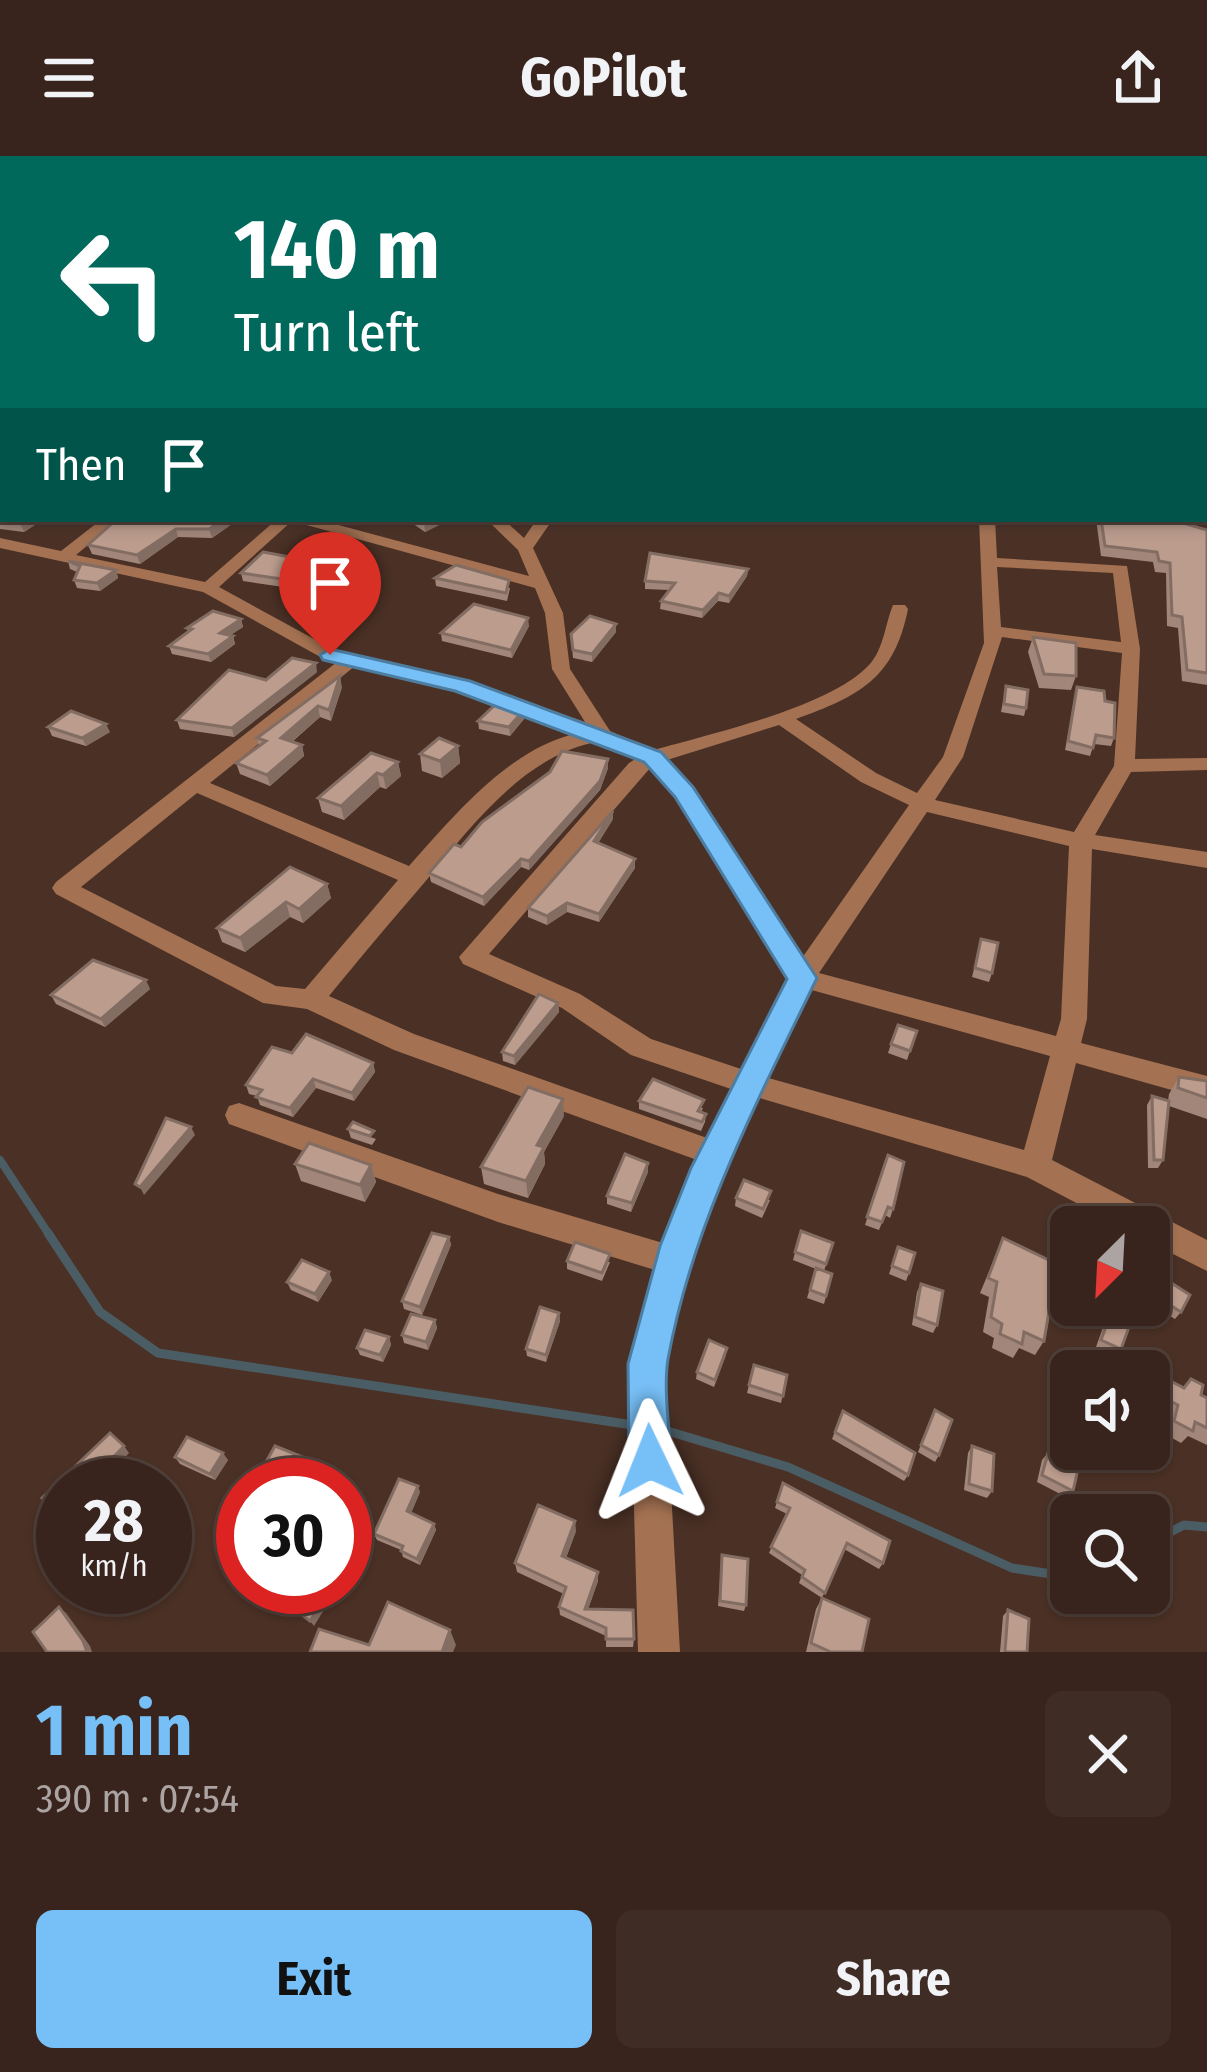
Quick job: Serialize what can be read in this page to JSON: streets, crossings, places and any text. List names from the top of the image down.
{
  "north": "bottom left",
  "page": {
    "header": "GoPilot",
    "turn": ["140 m", "Turn left"],
    "then": "Then",
    "speed": "28 km/h",
    "limit": "30",
    "heading": ["1 min", "390 m · 07:54"],
    "buttons": ["Exit", "Share"]
  }
}
